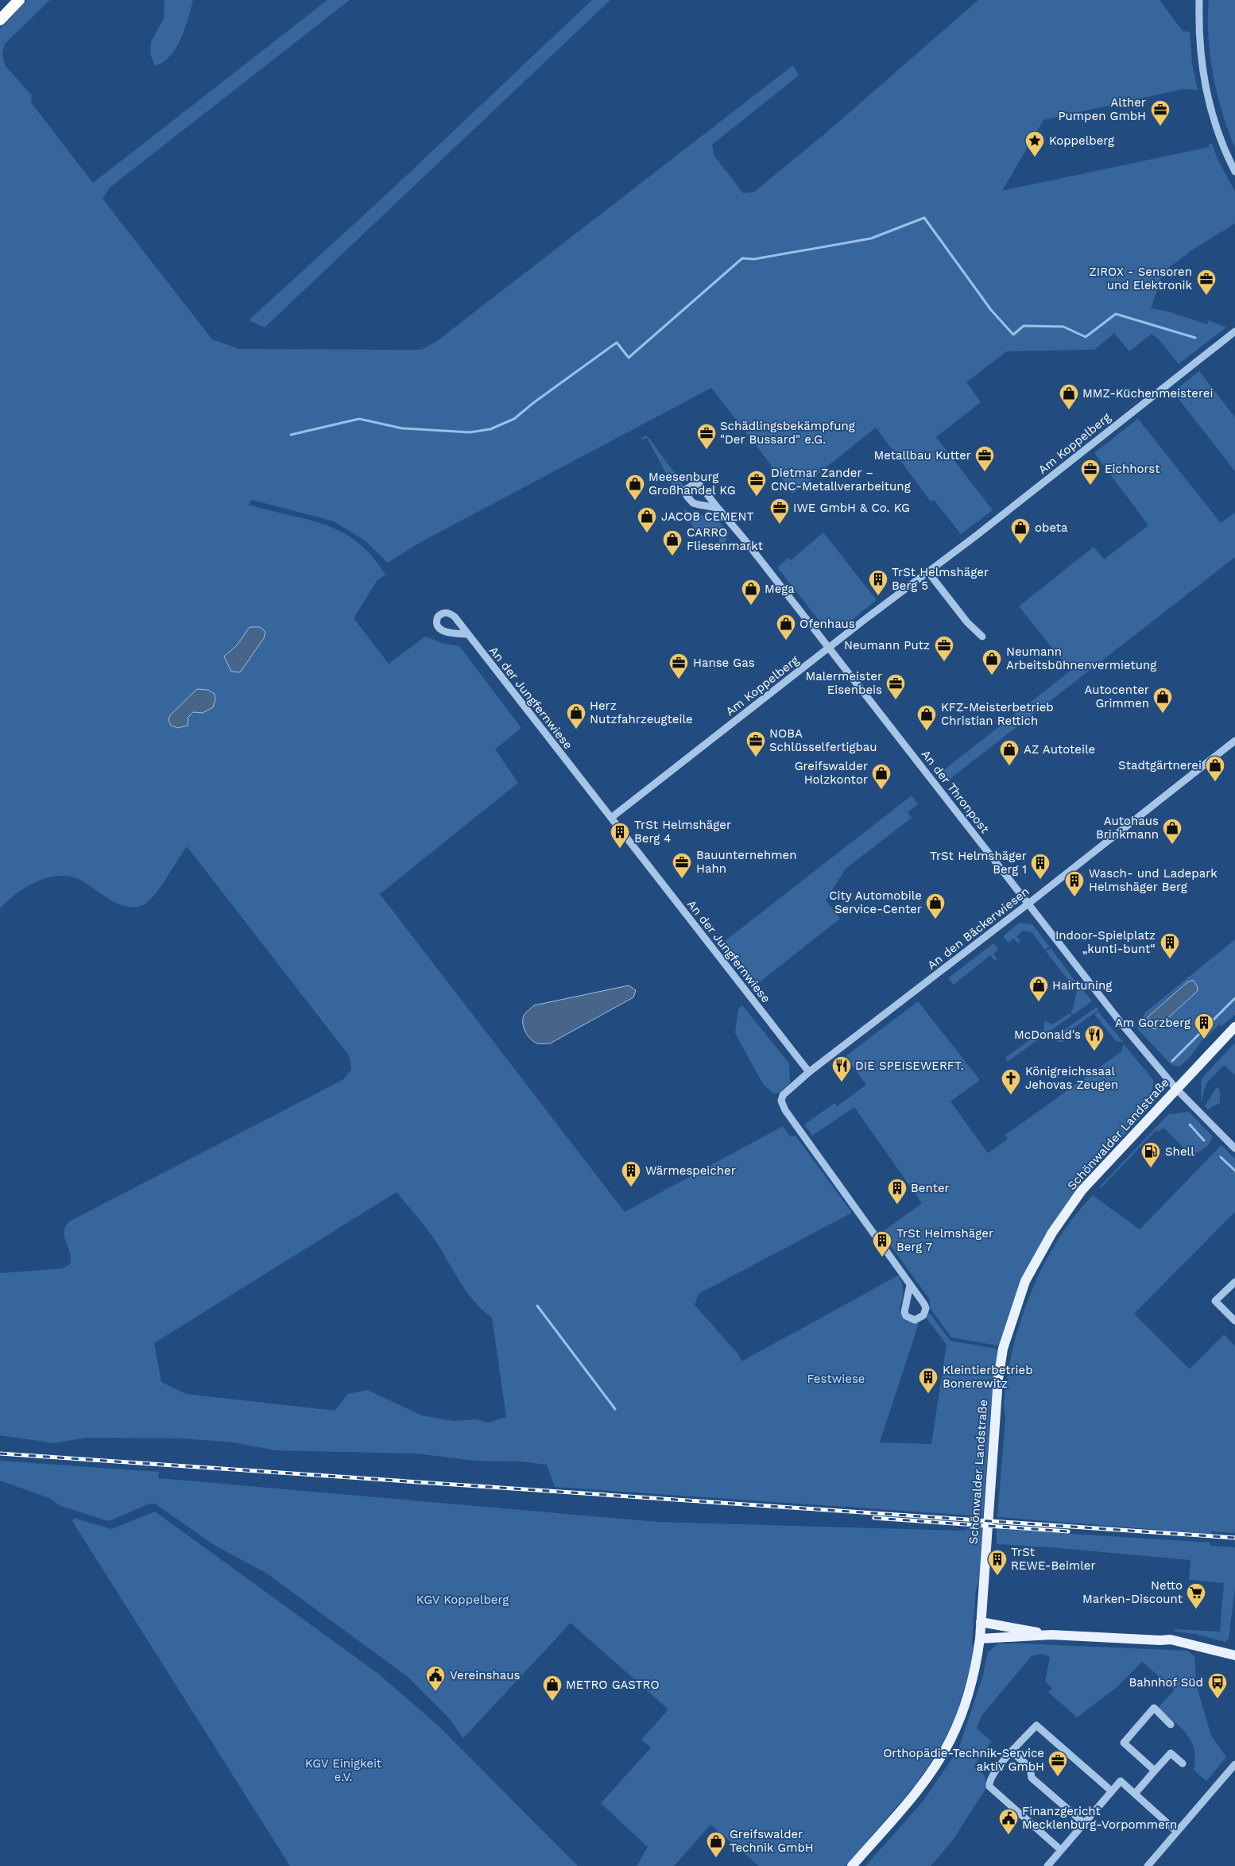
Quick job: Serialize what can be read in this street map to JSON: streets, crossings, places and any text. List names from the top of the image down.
{
  "streets": {
    "main road": ["Schönwalder Landstraße"],
    "street": [
      "Am Koppelberg",
      "An der Jungfernwiese",
      "An der Thronpost",
      "An den Bäckerwiesen"
    ]
  },
  "crossings": [
    ["Am Koppelberg", "An der Jungfernwiese"],
    ["Am Koppelberg", "An der Thronpost"],
    ["An der Jungfernwiese", "An den Bäckerwiesen"],
    ["An der Thronpost", "An den Bäckerwiesen"],
    ["An der Thronpost", "Schönwalder Landstraße"]
  ],
  "parks": ["Festwiese", "KGV Koppelberg", "KGV Einigkeit e.V."],
  "places": {
    "office": [
      "Alther Pumpen GmbH",
      "ZIROX - Sensoren und Elektronik",
      "Schädlingsbekämpfung \"Der Bussard\" e.G.",
      "Metallbau Kutter",
      "Eichhorst",
      "Dietmar Zander – CNC-Metallverarbeitung",
      "IWE GmbH & Co. KG",
      "Neumann Putz",
      "Hanse Gas",
      "Malermeister Eisenbeis",
      "NOBA Schlüsselfertigbau",
      "Bauunternehmen Hahn",
      "Orthopädie-Technik-Service aktiv GmbH"
    ],
    "place": ["Koppelberg"],
    "shop": [
      "MMZ-Küchenmeisterei",
      "Meesenburg Großhandel KG",
      "JACOB CEMENT",
      "obeta",
      "CARRO Fliesenmarkt",
      "Mega",
      "Ofenhaus",
      "Neumann Arbeitsbühnenvermietung",
      "Autocenter Grimmen",
      "Herz Nutzfahrzeugteile",
      "KFZ-Meisterbetrieb Christian Rettich",
      "AZ Autoteile",
      "Stadtgärtnerei",
      "Greifswalder Holzkontor",
      "Autohaus Brinkmann",
      "City Automobile Service-Center",
      "Hairtuning",
      "METRO GASTRO",
      "Greifswalder Technik GmbH"
    ],
    "building": [
      "TrSt Helmshäger Berg 5",
      "TrSt Helmshäger Berg 4",
      "TrSt Helmshäger Berg 1",
      "Wasch- und Ladepark Helmshäger Berg",
      "Indoor-Spielplatz „kunti-bunt“",
      "Am Gorzberg",
      "Wärmespeicher",
      "Benter",
      "TrSt Helmshäger Berg 7",
      "Kleintierbetrieb Bonerewitz",
      "TrSt REWE-Beimler"
    ],
    "restaurant": ["McDonald's", "DIE SPEISEWERFT."],
    "church": ["Königreichssaal Jehovas Zeugen"],
    "fuel station": ["Shell"],
    "supermarket": ["Netto Marken-Discount"],
    "public building": ["Vereinshaus", "Finanzgericht Mecklenburg-Vorpommern"],
    "bus stop": ["Bahnhof Süd"]
  }
}
